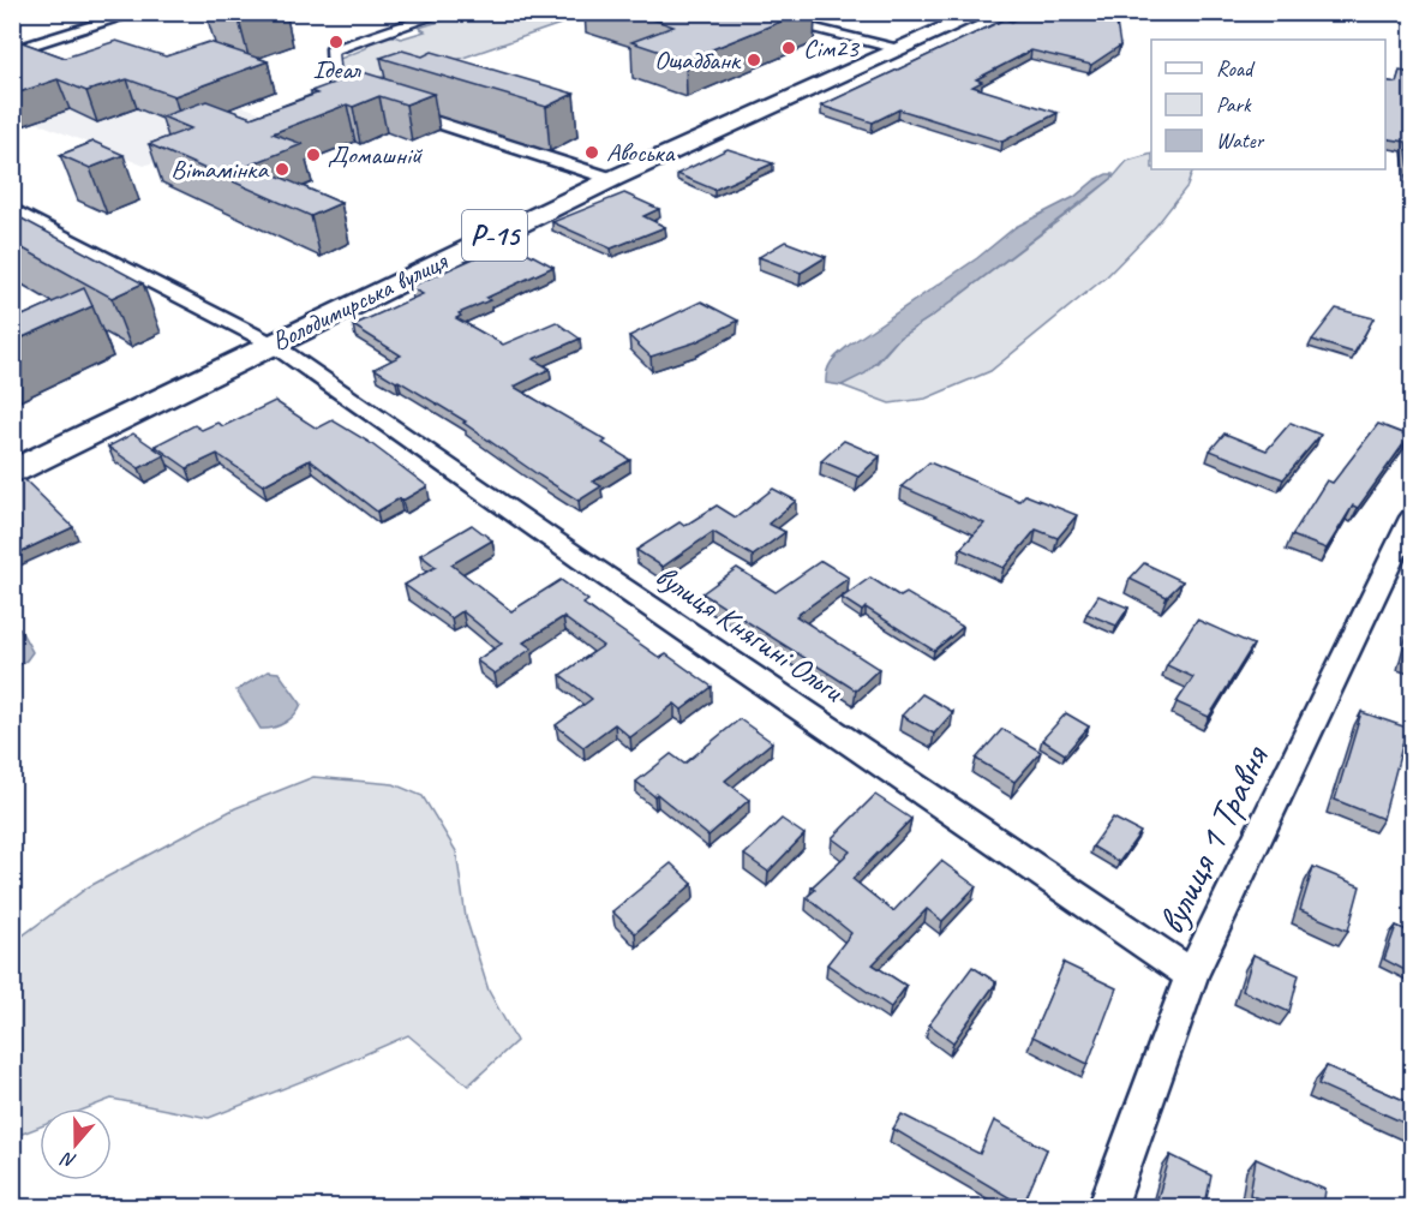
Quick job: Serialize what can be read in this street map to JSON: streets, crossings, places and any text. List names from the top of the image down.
{
  "streets": {
    "main road": ["Р-15", "Володимирська вулиця"],
    "street": ["вулиця Княгині Ольги", "вулиця 1 Травня"]
  },
  "crossings": [
    ["Володимирська вулиця", "вулиця Княгині Ольги"],
    ["вулиця Княгині Ольги", "вулиця 1 Травня"]
  ],
  "places": [
    "Ідеал",
    "Сім23",
    "Ощадбанк",
    "Авоська",
    "Домашній",
    "Вітамінка"
  ],
  "legend": ["Road", "Park", "Water"],
  "north": "bottom"
}
